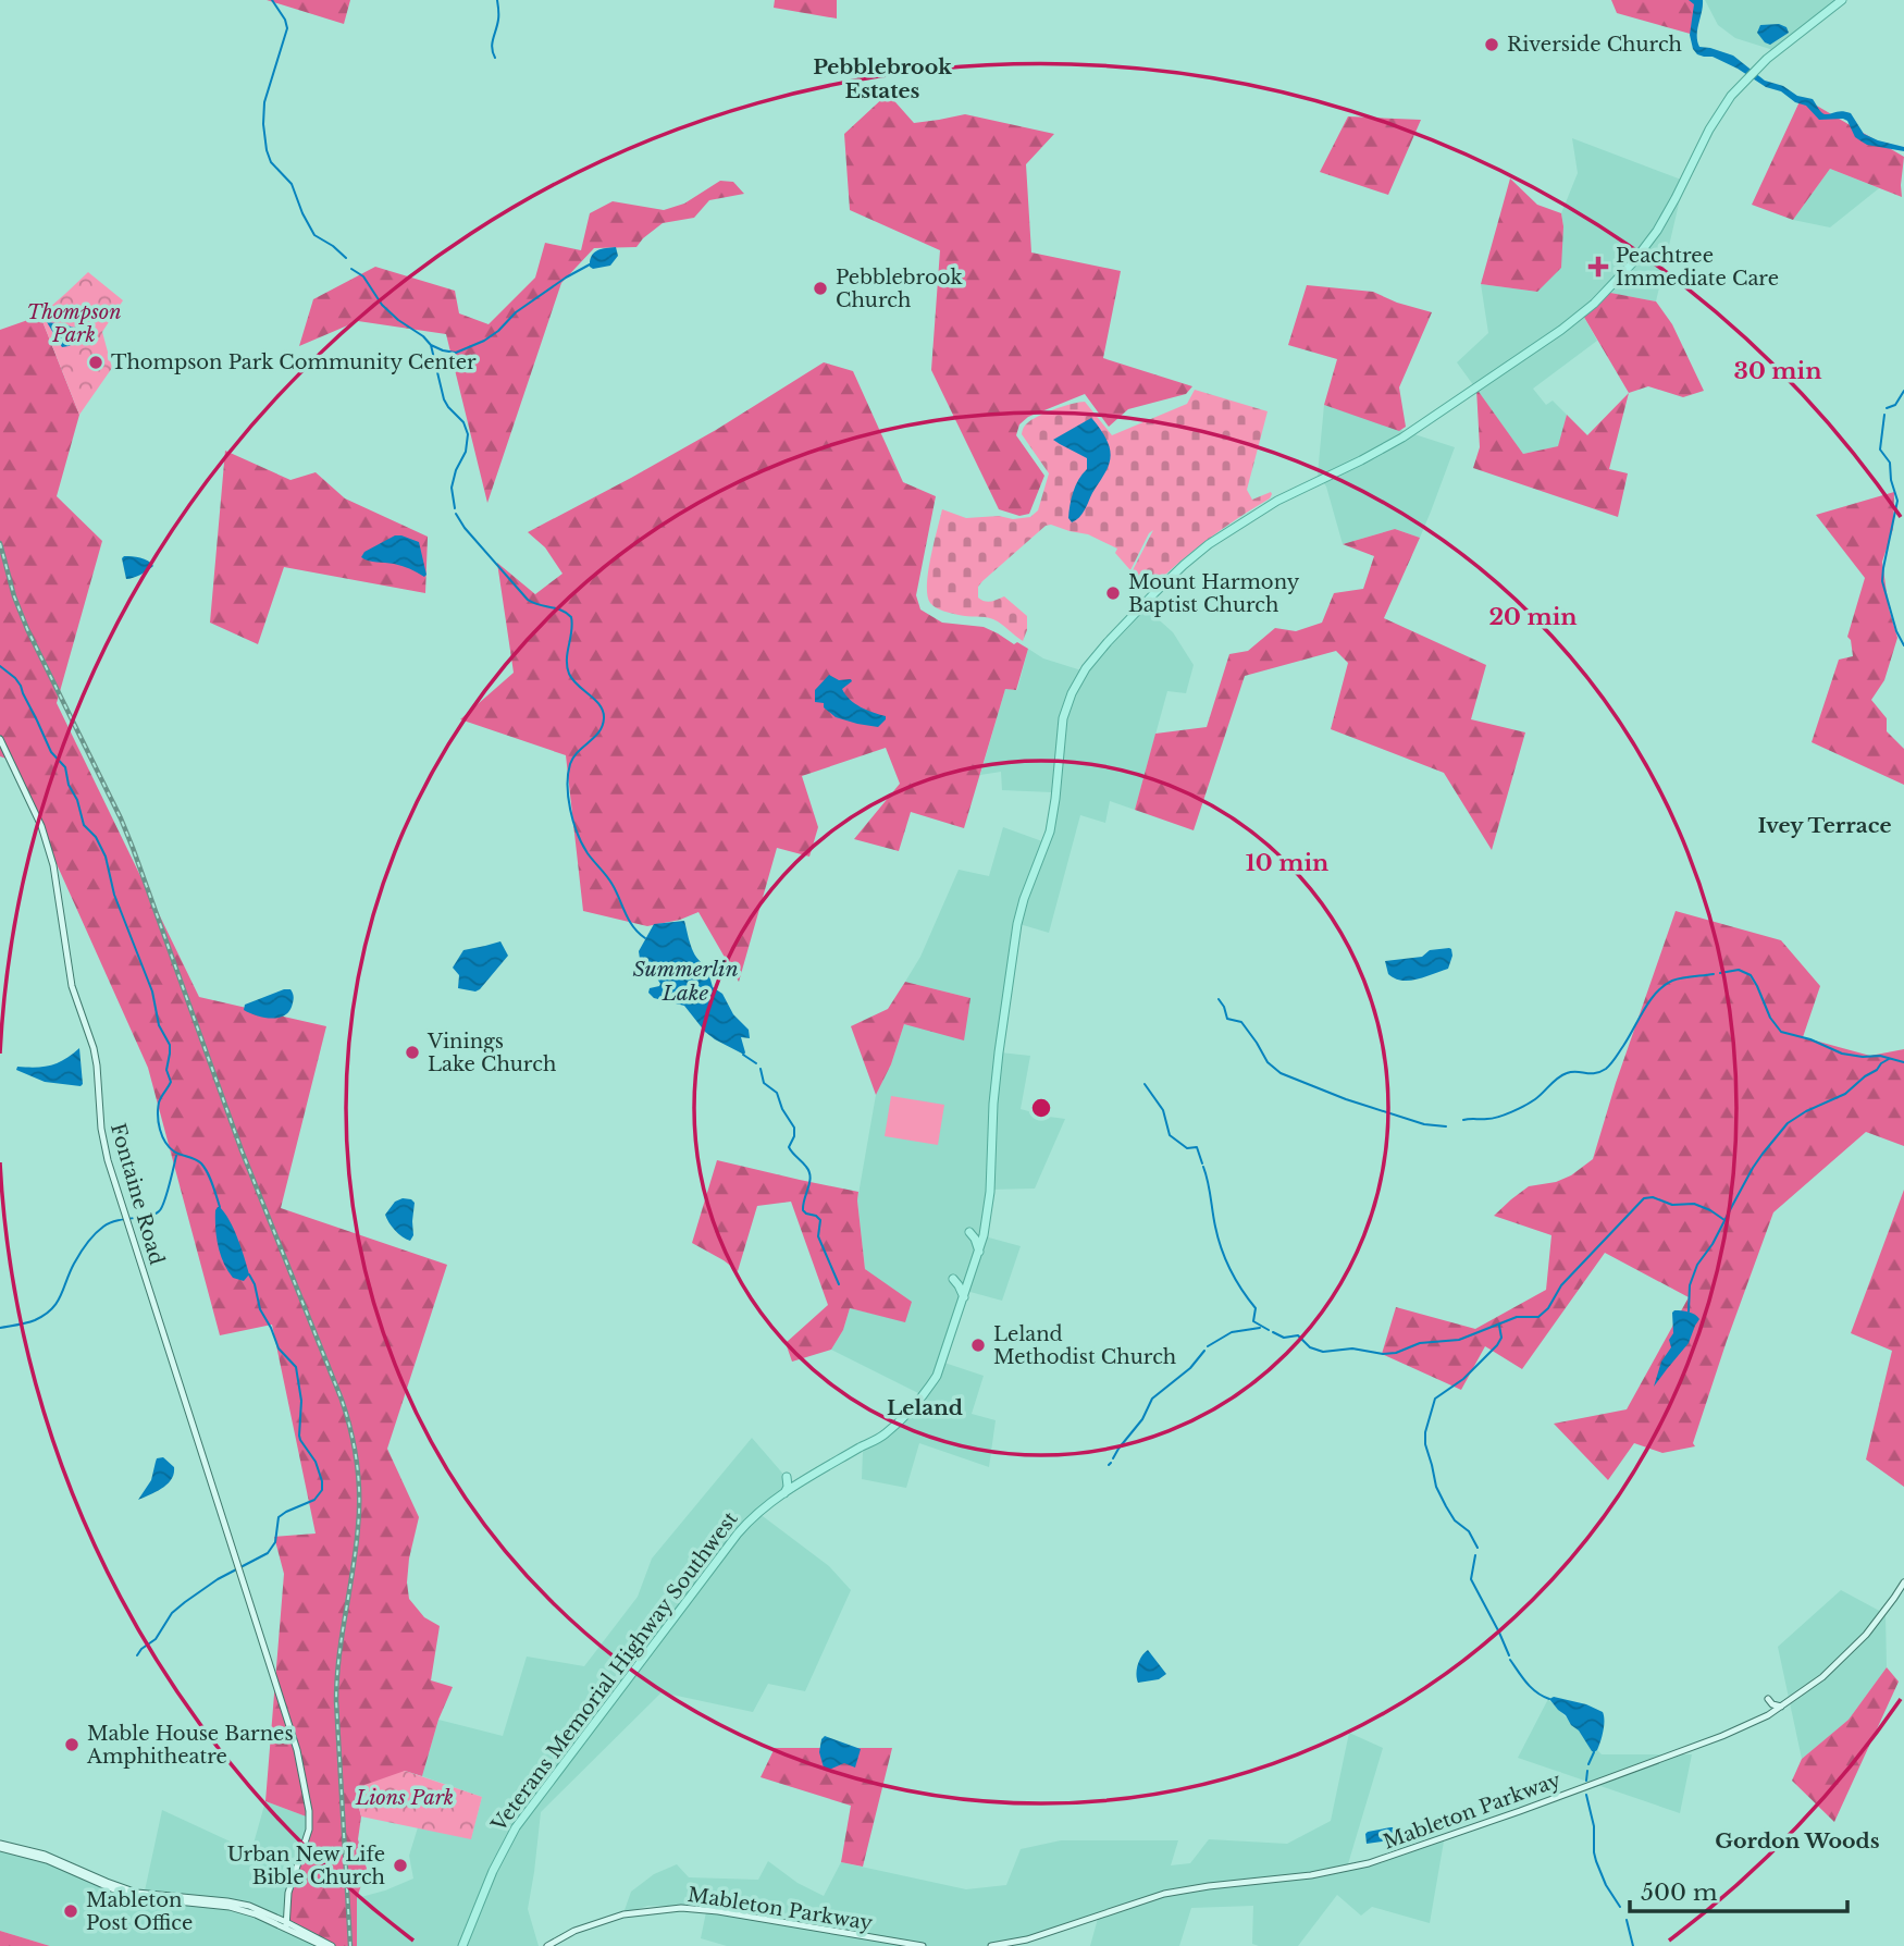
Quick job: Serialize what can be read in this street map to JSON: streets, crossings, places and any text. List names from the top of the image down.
{
  "streets": {
    "main road": ["Fontaine Road", "Veterans Memorial Highway Southwest", "Mableton Parkway"]
  },
  "districts": [
    "Pebblebrook Estates",
    "Ivey Terrace",
    "Leland",
    "Gordon Woods"
  ],
  "water": ["Summerlin Lake"],
  "parks": ["Thompson Park", "Lions Park"],
  "places": {
    "other": [
      "Riverside Church",
      "Pebblebrook Church",
      "Thompson Park Community Center",
      "Mount Harmony Baptist Church",
      "Vinings Lake Church",
      "Leland Methodist Church",
      "Mable House Barnes Amphitheatre",
      "Urban New Life Bible Church",
      "Mableton Post Office"
    ],
    "health": ["Peachtree Immediate Care"]
  },
  "scale_bar": "500 m",
  "rings": ["30 min", "20 min", "10 min"]
}
